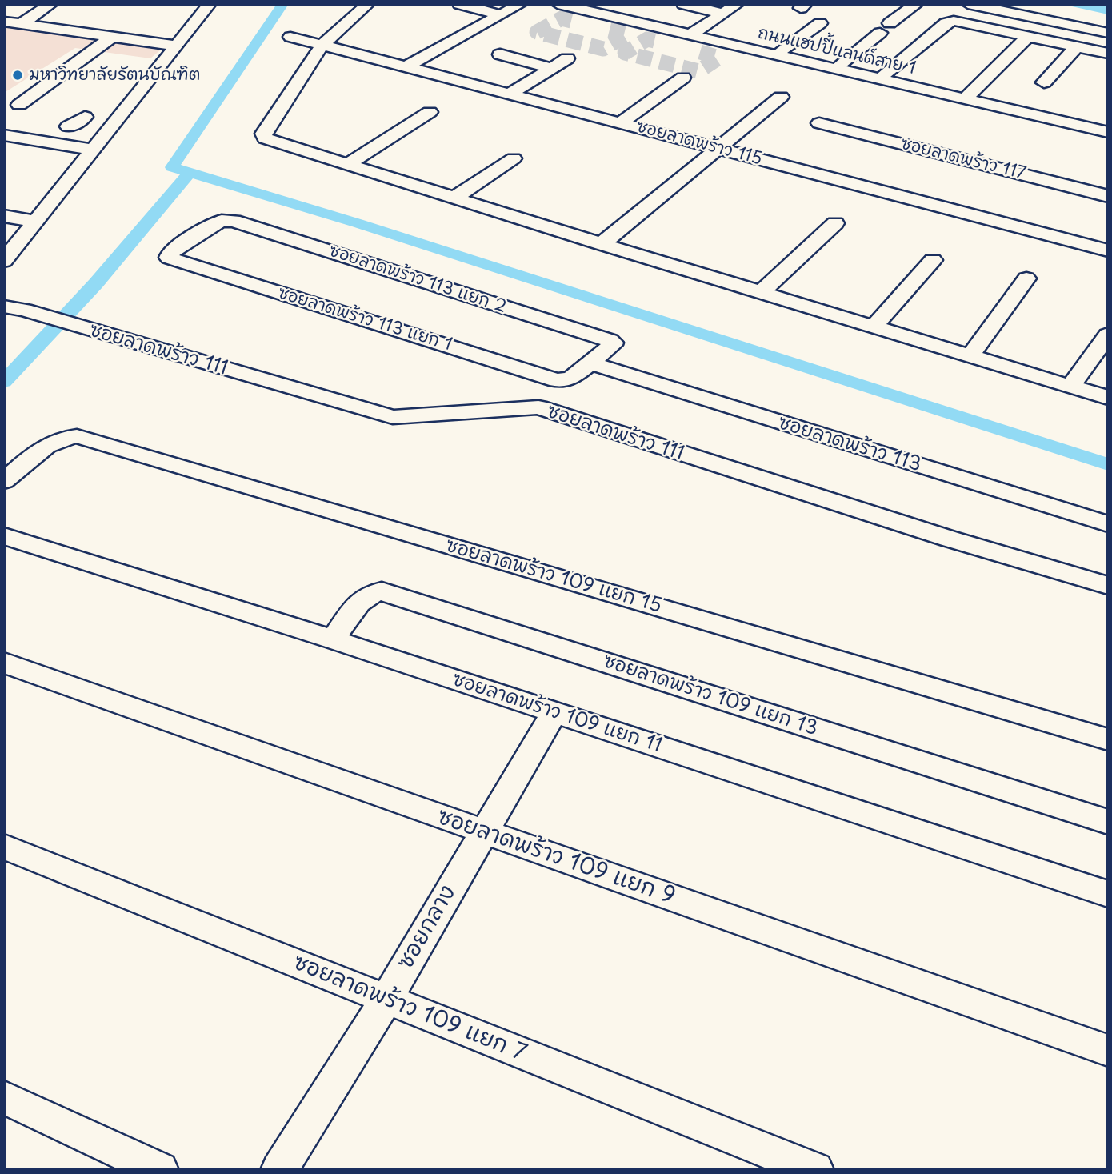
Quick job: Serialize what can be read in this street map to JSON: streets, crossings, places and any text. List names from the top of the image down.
{
  "streets": {
    "street": [
      "ถนนแฮปปี้แลนด์สาย 1",
      "ซอยลาดพร้าว 115",
      "ซอยลาดพร้าว 117",
      "ซอยลาดพร้าว 113 แยก 2",
      "ซอยลาดพร้าว 113 แยก 1",
      "ซอยลาดพร้าว 111",
      "ซอยลาดพร้าว 113",
      "ซอยลาดพร้าว 109 แยก 15",
      "ซอยลาดพร้าว 109 แยก 13",
      "ซอยลาดพร้าว 109 แยก 11",
      "ซอยลาดพร้าว 109 แยก 9",
      "ซอยกลาง",
      "ซอยลาดพร้าว 109 แยก 7"
    ]
  },
  "crossings": [
    ["ซอยลาดพร้าว 113 แยก 2", "ซอยลาดพร้าว 113 แยก 1"],
    ["ซอยลาดพร้าว 113 แยก 2", "ซอยลาดพร้าว 113"],
    ["ซอยลาดพร้าว 113 แยก 1", "ซอยลาดพร้าว 113"],
    ["ซอยลาดพร้าว 109 แยก 13", "ซอยลาดพร้าว 109 แยก 11"],
    ["ซอยลาดพร้าว 109 แยก 11", "ซอยกลาง"],
    ["ซอยลาดพร้าว 109 แยก 9", "ซอยกลาง"],
    ["ซอยกลาง", "ซอยลาดพร้าว 109 แยก 7"]
  ],
  "places": ["มหาวิทยาลัยรัตนบัณฑิต"]
}
